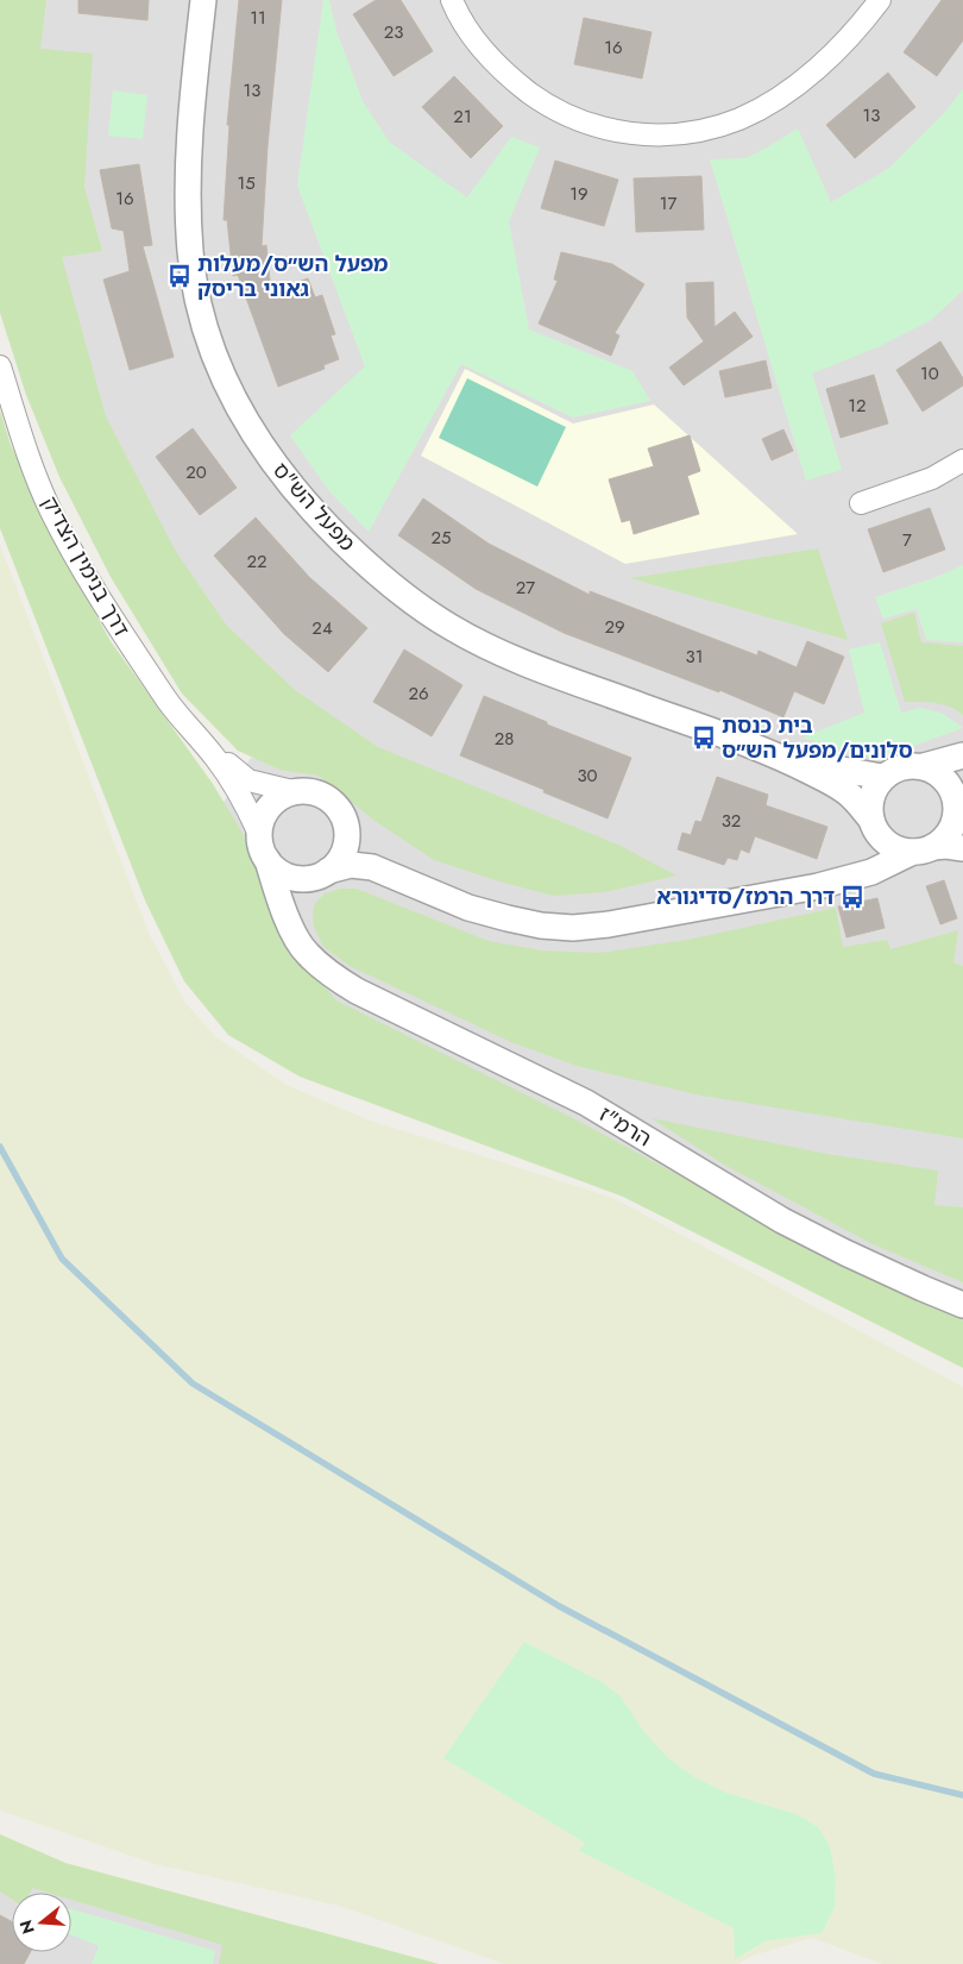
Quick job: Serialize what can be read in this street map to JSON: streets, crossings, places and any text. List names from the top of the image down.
{
  "streets": {
    "street": ["מפעל הש\"ס", "דרך בנימין הצדיק", "הרמ\"ז"]
  },
  "places": {
    "bus stop": ["מפעל הש״ס/מעלות גאוני בריסק", "בית כנסת סלונים/מפעל הש״ס", "דרך הרמז/סדיגורא"]
  },
  "house_numbers": [
    "11",
    "23",
    "16",
    "13",
    "13",
    "21",
    "15",
    "19",
    "16",
    "17",
    "10",
    "12",
    "20",
    "25",
    "7",
    "22",
    "27",
    "29",
    "24",
    "31",
    "26",
    "28",
    "30",
    "32"
  ],
  "north": "left"
}
